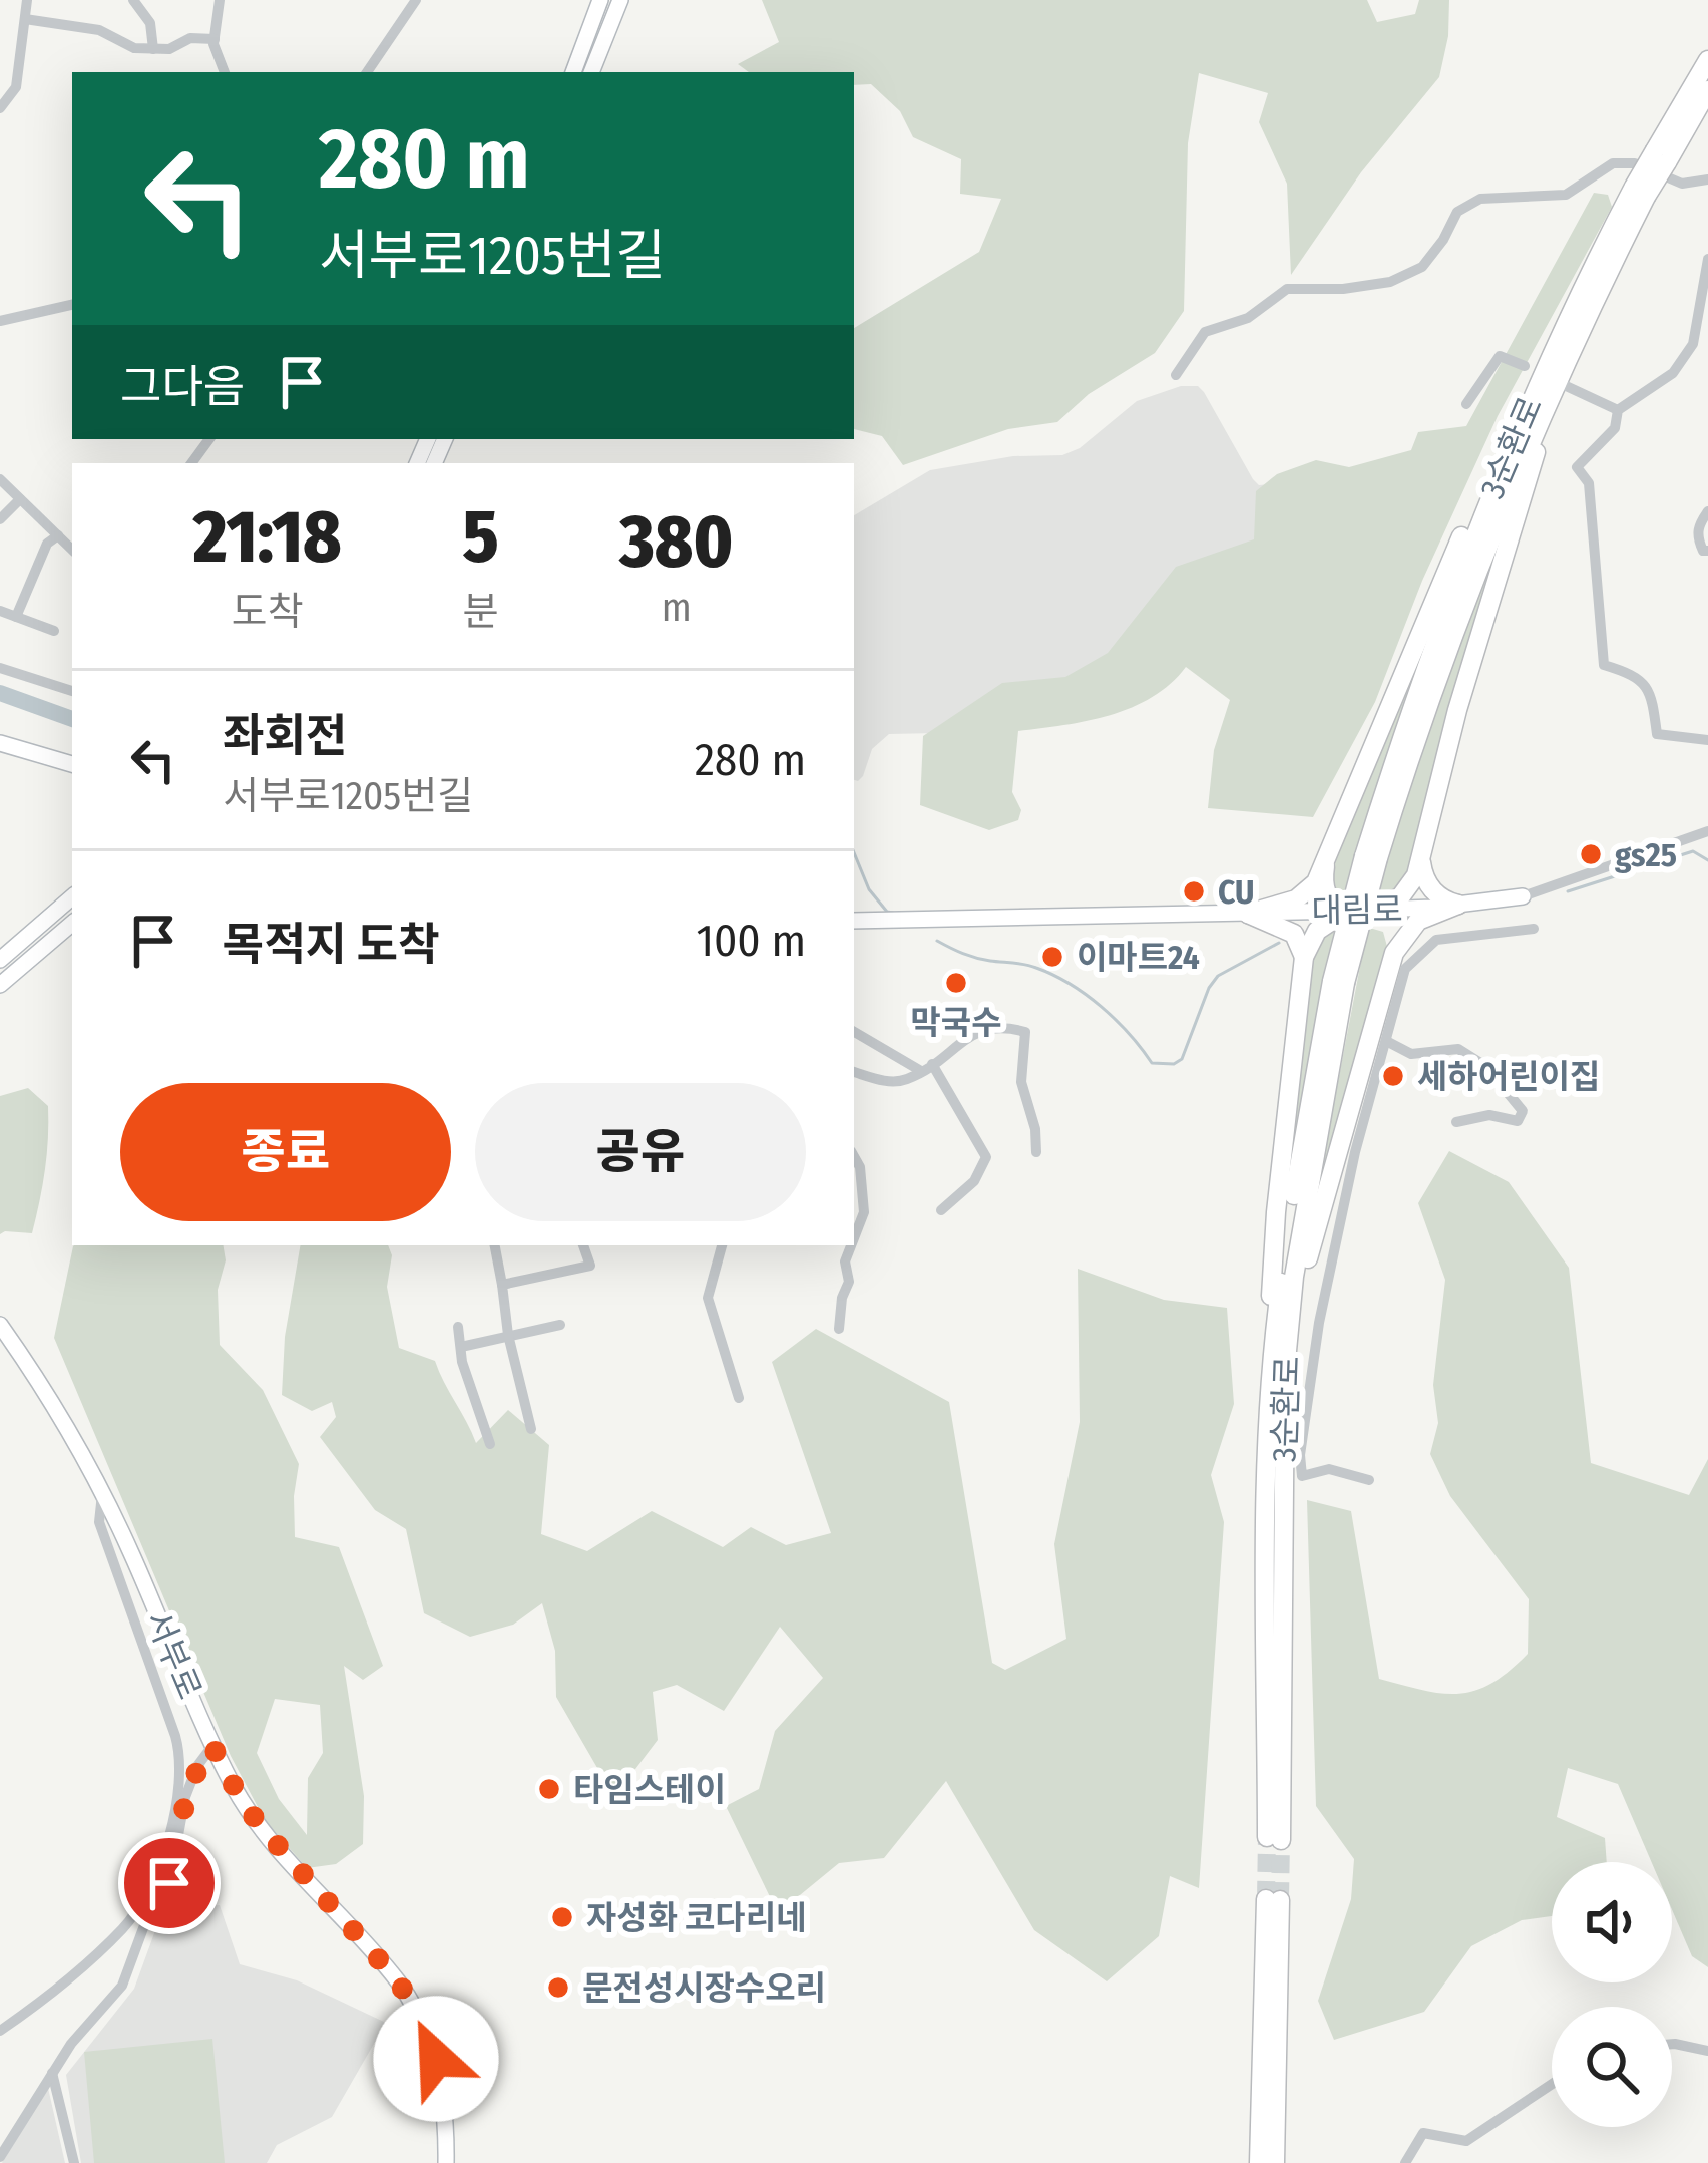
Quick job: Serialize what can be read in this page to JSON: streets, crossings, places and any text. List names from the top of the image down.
{
  "streets": {
    "highway": ["3순환로"],
    "street": ["대림로", "서부로"]
  },
  "places": [
    "gs25",
    "CU",
    "이마트24",
    "막국수",
    "세하어린이집",
    "타임스테이",
    "자성화 코다리네",
    "문전성시장수오리"
  ],
  "page": {
    "turn": ["280 m", "서부로1205번길"],
    "then": "그다음",
    "eta": [
      "21:18",
      "도착",
      "5",
      "분",
      "380",
      "m"
    ],
    "list": [
      {
        "name": "좌회전",
        "note": "서부로1205번길",
        "value": "280 m"
      },
      {
        "name": "목적지 도착",
        "value": "100 m"
      }
    ],
    "buttons": ["종료", "공유"]
  }
}
